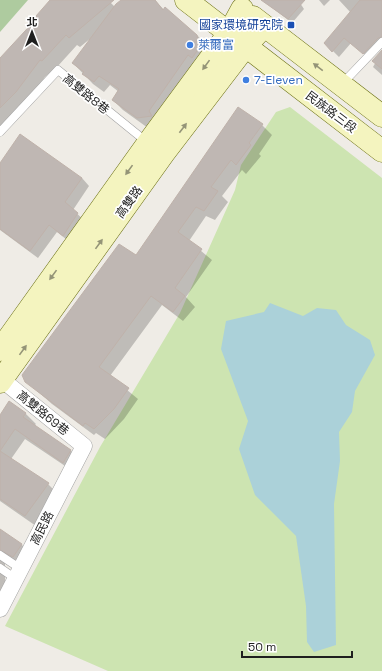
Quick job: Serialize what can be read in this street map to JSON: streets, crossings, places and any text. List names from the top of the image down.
{
  "streets": {
    "street": [
      "民族路三段",
      "高雙路",
      "高雙路69巷",
      "高民路"
    ],
    "lane": ["高雙路8巷"]
  },
  "crossings": [
    ["高雙路8巷", "高雙路"],
    ["民族路三段", "高雙路"],
    ["高雙路", "高雙路69巷"],
    ["高雙路69巷", "高民路"]
  ],
  "places": {
    "transit": ["國家環境研究院"],
    "other": ["萊爾富", "7-Eleven"]
  },
  "scale_bar": "50 m",
  "north": "top"
}
